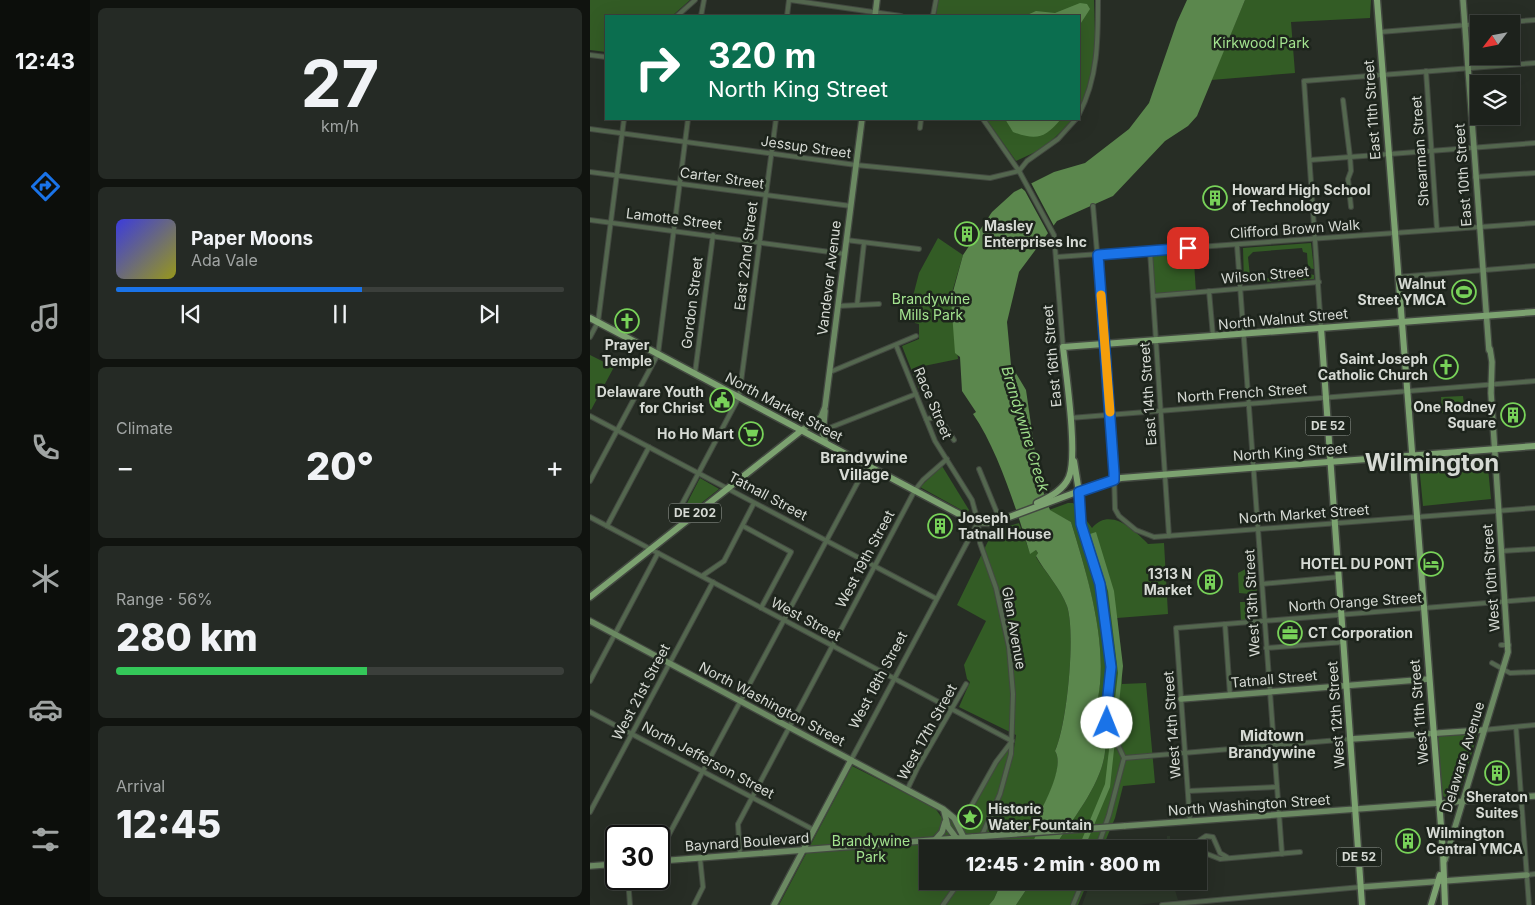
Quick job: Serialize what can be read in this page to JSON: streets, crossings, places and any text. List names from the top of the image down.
{
  "streets": {
    "main road": [
      "East 11th Street",
      "North Walnut Street",
      "East 16th Street",
      "North Market Street",
      "DE 52",
      "North King Street",
      "DE 202",
      "West 11th Street",
      "West 12th Street"
    ],
    "street": [
      "Jessup Street",
      "Shearman Street",
      "East 10th Street",
      "Carter Street",
      "Lamotte Street",
      "Clifford Brown Walk",
      "East 22nd Street",
      "Wilson Street",
      "Vandever Avenue",
      "Gordon Street",
      "North French Street",
      "East 14th Street",
      "Race Street",
      "Tatnall Street",
      "West 19th Street",
      "West 10th Street",
      "North Orange Street",
      "West 13th Street",
      "West Street",
      "Glen Avenue",
      "West 18th Street",
      "West 21st Street",
      "North Washington Street",
      "West 14th Street",
      "West 17th Street",
      "Delaware Avenue",
      "North Jefferson Street",
      "Baynard Boulevard"
    ]
  },
  "crossings": [
    ["East 11th Street", "Clifford Brown Walk"],
    ["East 11th Street", "North Walnut Street"],
    ["East 11th Street", "North French Street"],
    ["East 11th Street", "North Market Street"],
    ["East 11th Street", "North King Street"],
    ["East 11th Street", "West 11th Street"],
    ["Jessup Street", "East 22nd Street"],
    ["Jessup Street", "Vandever Avenue"],
    ["Jessup Street", "East 16th Street"],
    ["Shearman Street", "Clifford Brown Walk"],
    ["East 10th Street", "Clifford Brown Walk"],
    ["East 10th Street", "North Walnut Street"],
    ["East 10th Street", "North French Street"],
    ["East 10th Street", "North Market Street"],
    ["East 10th Street", "North King Street"],
    ["East 10th Street", "West 10th Street"],
    ["Carter Street", "East 22nd Street"],
    ["Carter Street", "Vandever Avenue"],
    ["Lamotte Street", "East 22nd Street"],
    ["Lamotte Street", "Vandever Avenue"],
    ["Lamotte Street", "Gordon Street"],
    ["Clifford Brown Walk", "East 16th Street"],
    ["Clifford Brown Walk", "East 14th Street"],
    ["Clifford Brown Walk", "North Market Street"],
    ["Clifford Brown Walk", "West 13th Street"],
    ["East 22nd Street", "North Market Street"],
    ["Wilson Street", "East 14th Street"],
    ["Wilson Street", "West 13th Street"],
    ["Vandever Avenue", "North Market Street"],
    ["Gordon Street", "North Market Street"],
    ["North Walnut Street", "East 16th Street"],
    ["North Walnut Street", "East 14th Street"],
    ["North Walnut Street", "North Market Street"],
    ["North Walnut Street", "DE 52"],
    ["North Walnut Street", "West 13th Street"],
    ["East 16th Street", "North French Street"],
    ["North French Street", "East 14th Street"],
    ["North French Street", "North Market Street"],
    ["North French Street", "DE 52"],
    ["North French Street", "West 13th Street"],
    ["East 14th Street", "North Market Street"],
    ["East 14th Street", "North King Street"],
    ["Race Street", "North Market Street"],
    ["Race Street", "West 19th Street"],
    ["Race Street", "Glen Avenue"],
    ["Race Street", "West 18th Street"],
    ["North Market Street", "DE 52"],
    ["North Market Street", "North King Street"],
    ["North Market Street", "DE 202"],
    ["North Market Street", "West 19th Street"],
    ["North Market Street", "West 10th Street"],
    ["North Market Street", "West 13th Street"],
    ["North Market Street", "Glen Avenue"],
    ["North Market Street", "West 18th Street"],
    ["North Market Street", "West 11th Street"],
    ["North Market Street", "West 12th Street"],
    ["DE 52", "North King Street"],
    ["DE 52", "West 12th Street"],
    ["North King Street", "West 13th Street"],
    ["Tatnall Street", "DE 202"],
    ["Tatnall Street", "West 19th Street"],
    ["Tatnall Street", "West 13th Street"],
    ["Tatnall Street", "West 18th Street"],
    ["Tatnall Street", "West 11th Street"],
    ["Tatnall Street", "West 12th Street"],
    ["Tatnall Street", "West 14th Street"],
    ["DE 202", "West Street"],
    ["West 19th Street", "West Street"],
    ["West 19th Street", "North Washington Street"],
    ["West 19th Street", "North Jefferson Street"],
    ["West 19th Street", "Baynard Boulevard"],
    ["West 10th Street", "North Orange Street"],
    ["West 10th Street", "Delaware Avenue"],
    ["North Orange Street", "West 13th Street"],
    ["North Orange Street", "West 11th Street"],
    ["North Orange Street", "West 12th Street"],
    ["North Orange Street", "West 14th Street"],
    ["West 13th Street", "North Washington Street"],
    ["West Street", "Glen Avenue"],
    ["West Street", "West 18th Street"],
    ["West Street", "West 21st Street"],
    ["West Street", "West 17th Street"],
    ["Glen Avenue", "West 18th Street"],
    ["West 18th Street", "North Washington Street"],
    ["West 18th Street", "North Jefferson Street"],
    ["West 18th Street", "Baynard Boulevard"],
    ["West 21st Street", "North Washington Street"],
    ["West 21st Street", "North Jefferson Street"],
    ["North Washington Street", "West 11th Street"],
    ["North Washington Street", "West 12th Street"],
    ["North Washington Street", "West 14th Street"],
    ["North Washington Street", "West 17th Street"],
    ["North Washington Street", "Delaware Avenue"],
    ["North Washington Street", "Baynard Boulevard"],
    ["West 11th Street", "Delaware Avenue"]
  ],
  "districts": ["Brandywine Village", "Wilmington", "Midtown Brandywine"],
  "water": ["Brandywine Creek"],
  "parks": ["Kirkwood Park", "Brandywine Mills Park", "Brandywine Park"],
  "places": {
    "building": [
      "Howard High School of Technology",
      "Masley Enterprises Inc",
      "One Rodney Square",
      "Joseph Tatnall House",
      "1313 N Market",
      "Sheraton Suites",
      "Wilmington Central YMCA"
    ],
    "sports": ["Walnut Street YMCA"],
    "church": ["Prayer Temple", "Saint Joseph Catholic Church"],
    "public building": ["Delaware Youth for Christ"],
    "supermarket": ["Ho Ho Mart"],
    "hotel": ["HOTEL DU PONT"],
    "office": ["CT Corporation"],
    "place": ["Historic Water Fountain"]
  },
  "north": "bottom left",
  "page": {
    "tabs": "12:43",
    "tile": [
      ["27", "km/h"],
      "Climate",
      ["Range · 56%", "280 km"],
      ["Arrival", "12:45"]
    ],
    "turn": ["320 m", "North King Street"],
    "song": ["Paper Moons", "Ada Vale"],
    "heat": ["−", "20°", "+"],
    "limit": "30",
    "trip": "12:45 · 2 min · 800 m"
  }
}
